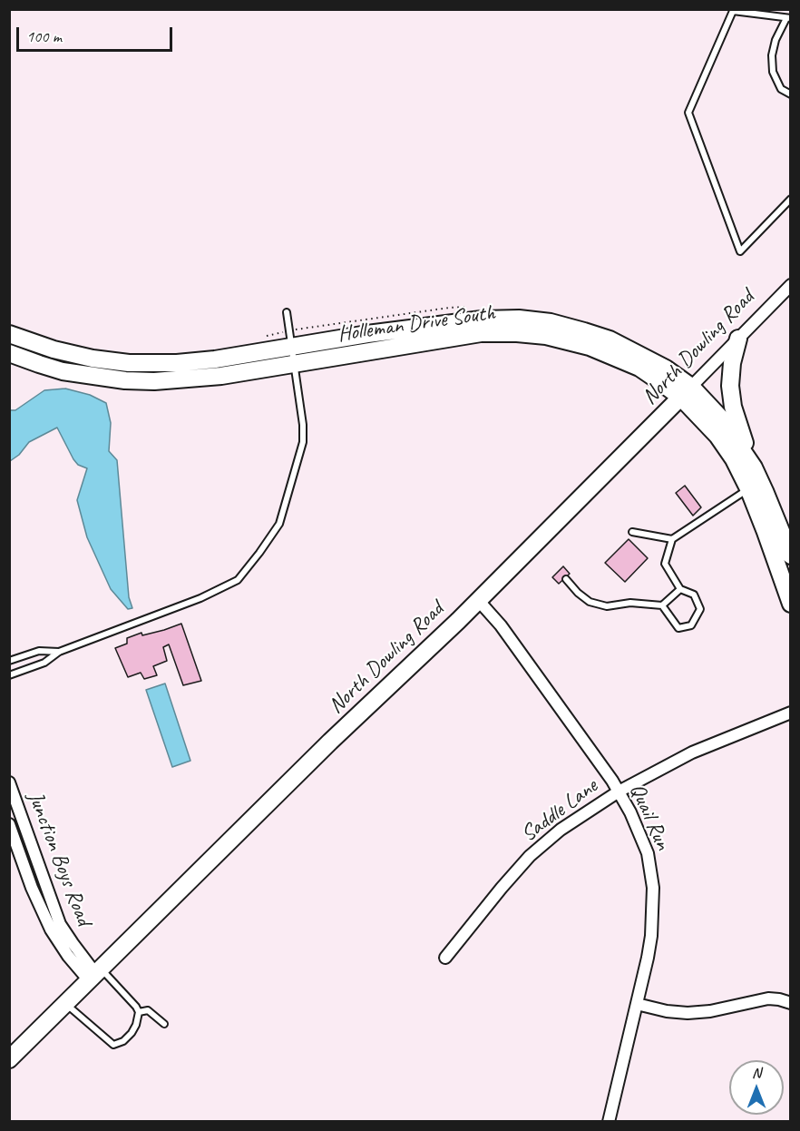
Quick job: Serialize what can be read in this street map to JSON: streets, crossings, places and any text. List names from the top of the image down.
{
  "streets": {
    "street": [
      "Holleman Drive South",
      "North Dowling Road",
      "Saddle Lane",
      "Quail Run",
      "Junction Boys Road"
    ]
  },
  "crossings": [
    ["Holleman Drive South", "North Dowling Road"],
    ["North Dowling Road", "Quail Run"],
    ["North Dowling Road", "Junction Boys Road"],
    ["Saddle Lane", "Quail Run"]
  ],
  "scale_bar": "100 m",
  "north": "top"
}
